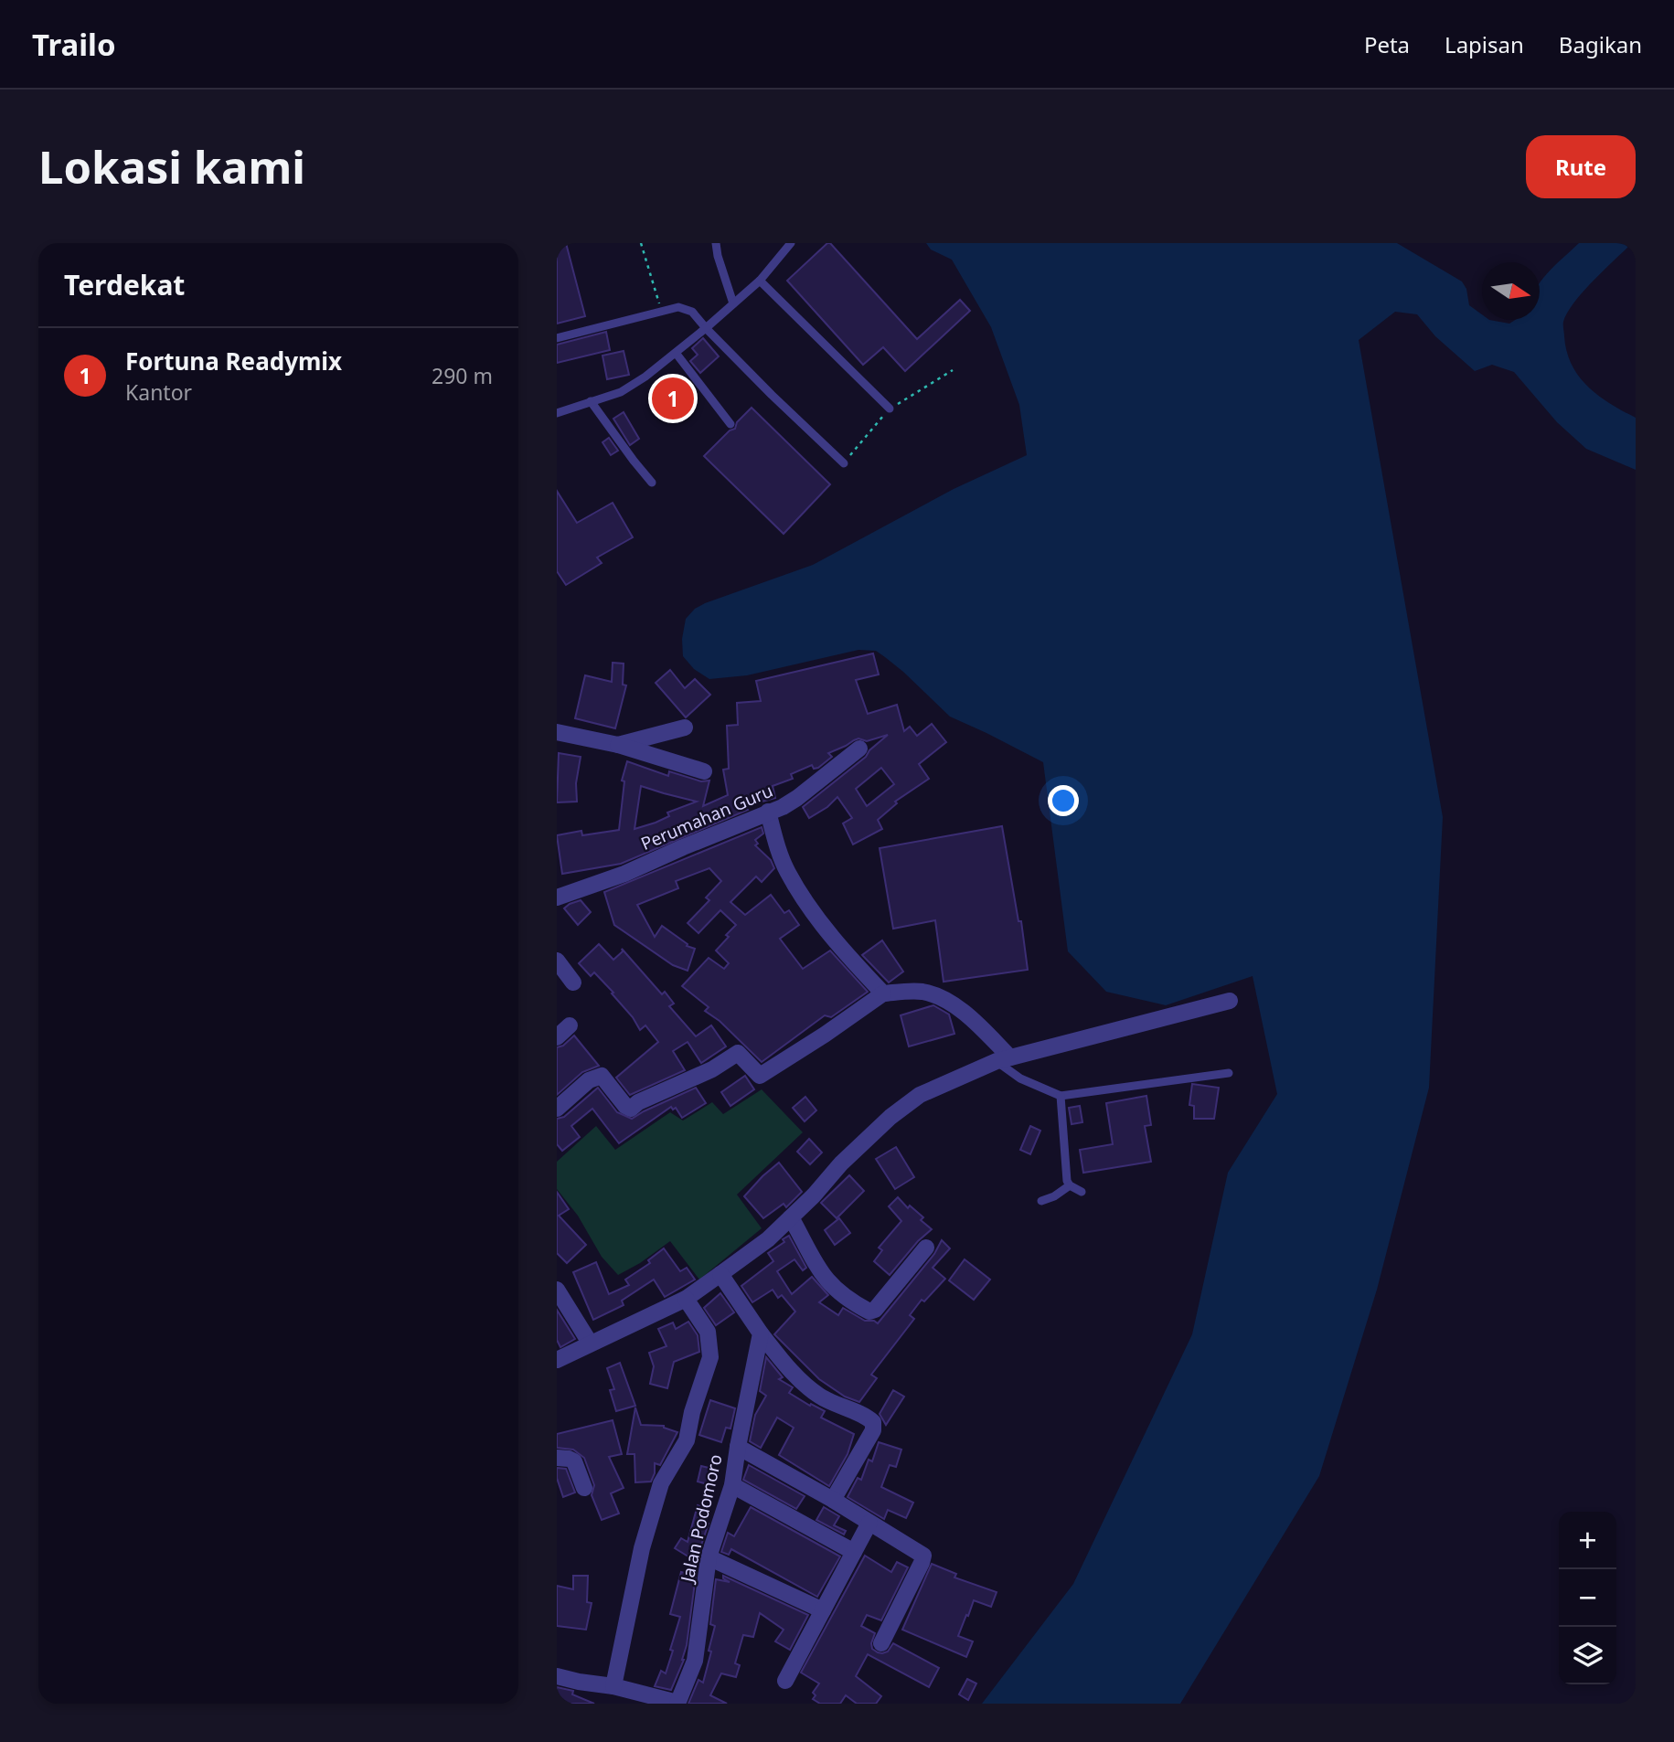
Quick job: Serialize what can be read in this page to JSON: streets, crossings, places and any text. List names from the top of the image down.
{
  "streets": {
    "street": ["Perumahan Guru", "Jalan Podomoro"]
  },
  "north": "right",
  "page": {
    "header": "Trailo",
    "nav": ["Peta", "Lapisan", "Bagikan"],
    "buttons": "Rute",
    "title": "Lokasi kami",
    "heading": "Terdekat",
    "list": [
      {
        "mark": "1",
        "name": "Fortuna Readymix",
        "note": "Kantor",
        "value": "290 m"
      }
    ],
    "pins": "1",
    "map_buttons": ["+", "−"]
  }
}
